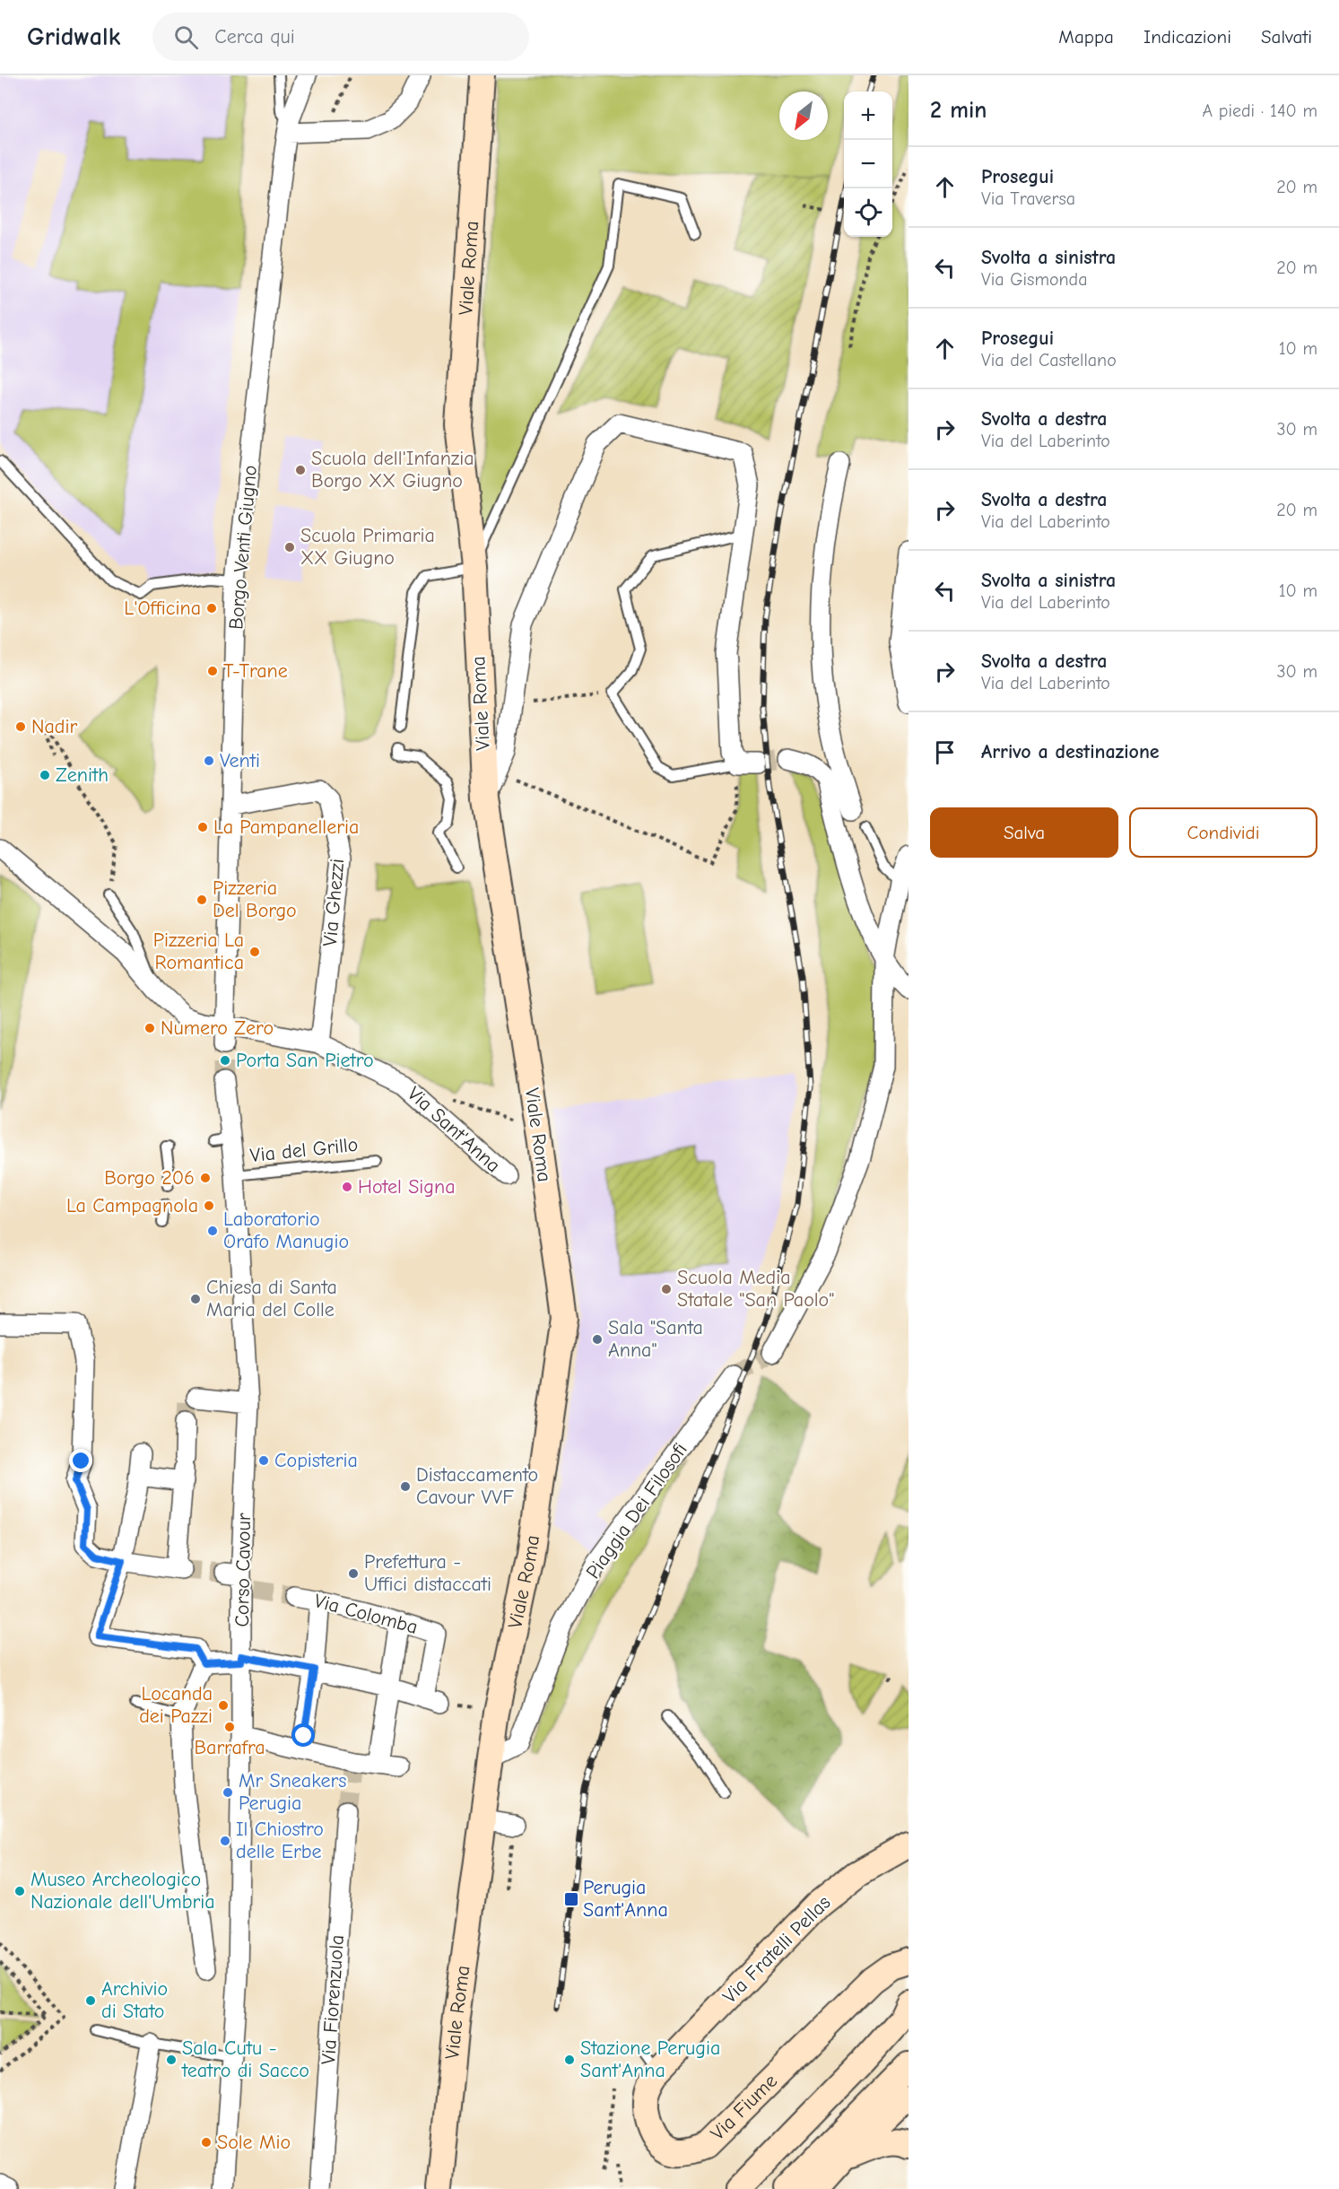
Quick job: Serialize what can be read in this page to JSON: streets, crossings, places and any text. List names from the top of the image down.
{
  "streets": {
    "street": [
      "Viale Roma",
      "Borgo Venti Giugno",
      "Via Ghezzi",
      "Via Sant'Anna",
      "Piaggia Dei Filosofi",
      "Corso Cavour",
      "Via Colomba",
      "Via Fratelli Pellas",
      "Via Fiorenzuola",
      "Via Fiume"
    ],
    "lane": ["Via del Grillo"]
  },
  "crossings": [
    ["Viale Roma", "Piaggia Dei Filosofi"],
    ["Borgo Venti Giugno", "Via Ghezzi"],
    ["Borgo Venti Giugno", "Via Sant'Anna"],
    ["Via Ghezzi", "Via Sant'Anna"],
    ["Via del Grillo", "Corso Cavour"],
    ["Via Fratelli Pellas", "Via Fiume"]
  ],
  "places": {
    "other": [
      "Scuola dell'Infanzia Borgo XX Giugno",
      "Scuola Primaria XX Giugno",
      "L'Officina",
      "T-Trane",
      "Nadir",
      "Venti",
      "Zenith",
      "La Pampanelleria",
      "Pizzeria Del Borgo",
      "Pizzeria La Romantica",
      "Numero Zero",
      "Porta San Pietro",
      "Borgo 206",
      "Hotel Signa",
      "La Campagnola",
      "Laboratorio Orafo Manugio",
      "Scuola Media Statale \"San Paolo\"",
      "Chiesa di Santa Maria del Colle",
      "Sala \"Santa Anna\"",
      "Copisteria",
      "Distaccamento Cavour VVF",
      "Prefettura - Uffici distaccati",
      "Locanda dei Pazzi",
      "Barrafra",
      "Mr Sneakers Perugia",
      "Il Chiostro delle Erbe",
      "Museo Archeologico Nazionale dell'Umbria",
      "Archivio di Stato",
      "Sala Cutu - teatro di Sacco",
      "Stazione Perugia Sant'Anna",
      "Sole Mio"
    ],
    "transit": ["Perugia Sant'Anna"]
  },
  "north": "bottom left",
  "page": {
    "header": "Gridwalk",
    "search": "Cerca qui",
    "nav": ["Mappa", "Indicazioni", "Salvati"],
    "heading": ["2 min", "A piedi · 140 m"],
    "map_buttons": ["+", "−"],
    "list": [
      ["Prosegui", "Via Traversa", "20 m"],
      ["Svolta a sinistra", "Via Gismonda", "20 m"],
      ["Prosegui", "Via del Castellano", "10 m"],
      ["Svolta a destra", "Via del Laberinto", "30 m"],
      ["Svolta a destra", "Via del Laberinto", "20 m"],
      ["Svolta a sinistra", "Via del Laberinto", "10 m"],
      ["Svolta a destra", "Via del Laberinto", "30 m"],
      "Arrivo a destinazione"
    ],
    "buttons": ["Salva", "Condividi"]
  }
}
